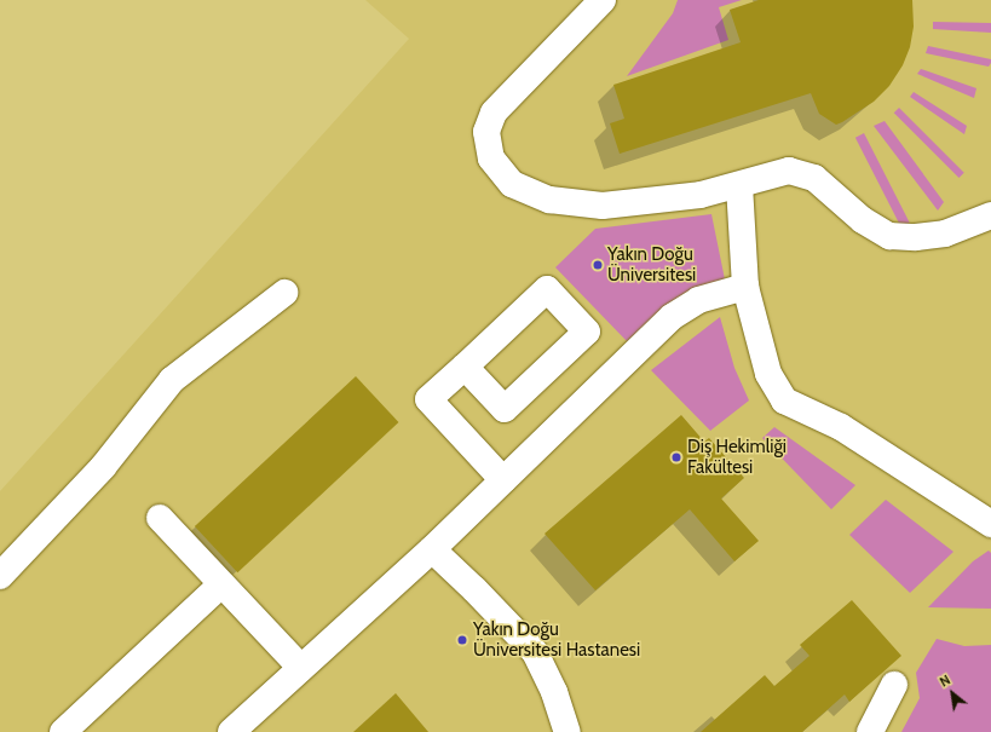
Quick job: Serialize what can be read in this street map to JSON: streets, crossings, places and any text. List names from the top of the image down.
{
  "places": ["Yakın Doğu Üniversitesi", "Diş Hekimliği Fakültesi", "Yakın Doğu Üniversitesi Hastanesi"],
  "north": "top left"
}
